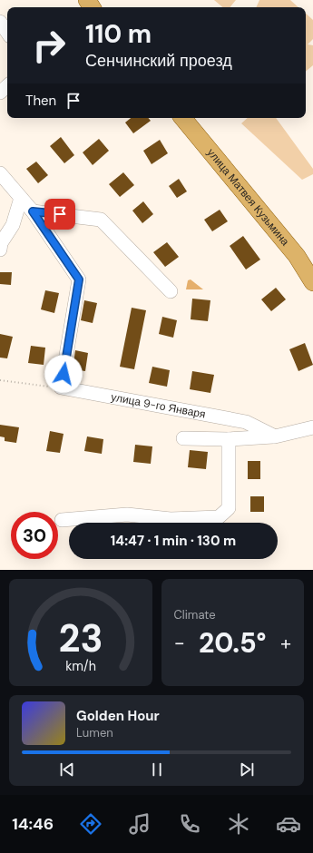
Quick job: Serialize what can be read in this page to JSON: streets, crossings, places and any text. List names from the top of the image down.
{
  "streets": {
    "main road": ["улица Матвея Кузьмина"],
    "street": ["улица 9-го Января"]
  },
  "page": {
    "turn": ["110 m", "Сенчинский проезд"],
    "then": "Then",
    "limit": "30",
    "trip": "14:47 · 1 min · 130 m",
    "tile": "Climate",
    "heat": ["−", "20.5°", "+"],
    "song": ["Golden Hour", "Lumen"],
    "tabs": "14:46",
    "gauge": ["23", "km/h"]
  }
}
